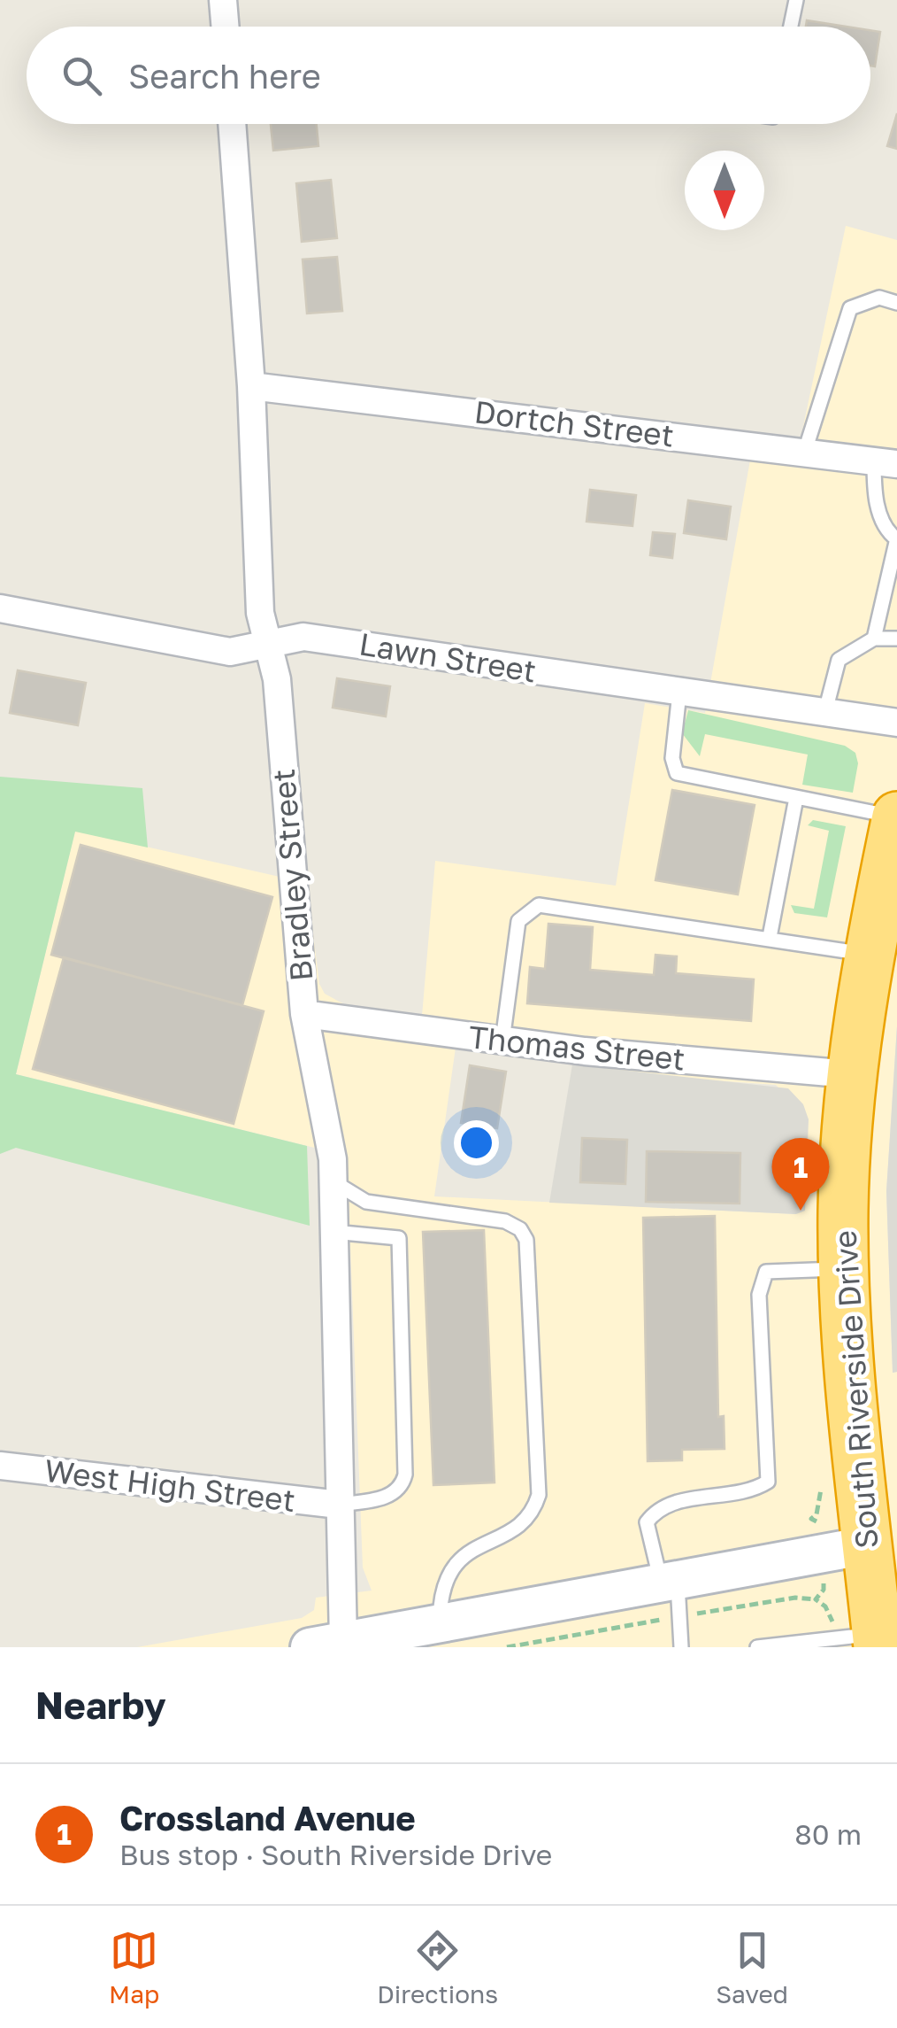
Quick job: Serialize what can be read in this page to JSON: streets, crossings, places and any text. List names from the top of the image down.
{
  "streets": {
    "highway": ["South Riverside Drive"],
    "street": [
      "Dortch Street",
      "Lawn Street",
      "Bradley Street",
      "Thomas Street",
      "West High Street"
    ]
  },
  "crossings": [
    ["Dortch Street", "Bradley Street"],
    ["Lawn Street", "Bradley Street"],
    ["Bradley Street", "Thomas Street"],
    ["Bradley Street", "West High Street"],
    ["Thomas Street", "South Riverside Drive"]
  ],
  "north": "bottom",
  "page": {
    "search": "Search here",
    "pins": "1",
    "heading": "Nearby",
    "list": [
      {
        "mark": "1",
        "name": "Crossland Avenue",
        "note": "Bus stop · South Riverside Drive",
        "value": "80 m"
      }
    ],
    "nav": ["Map", "Directions", "Saved"]
  }
}
